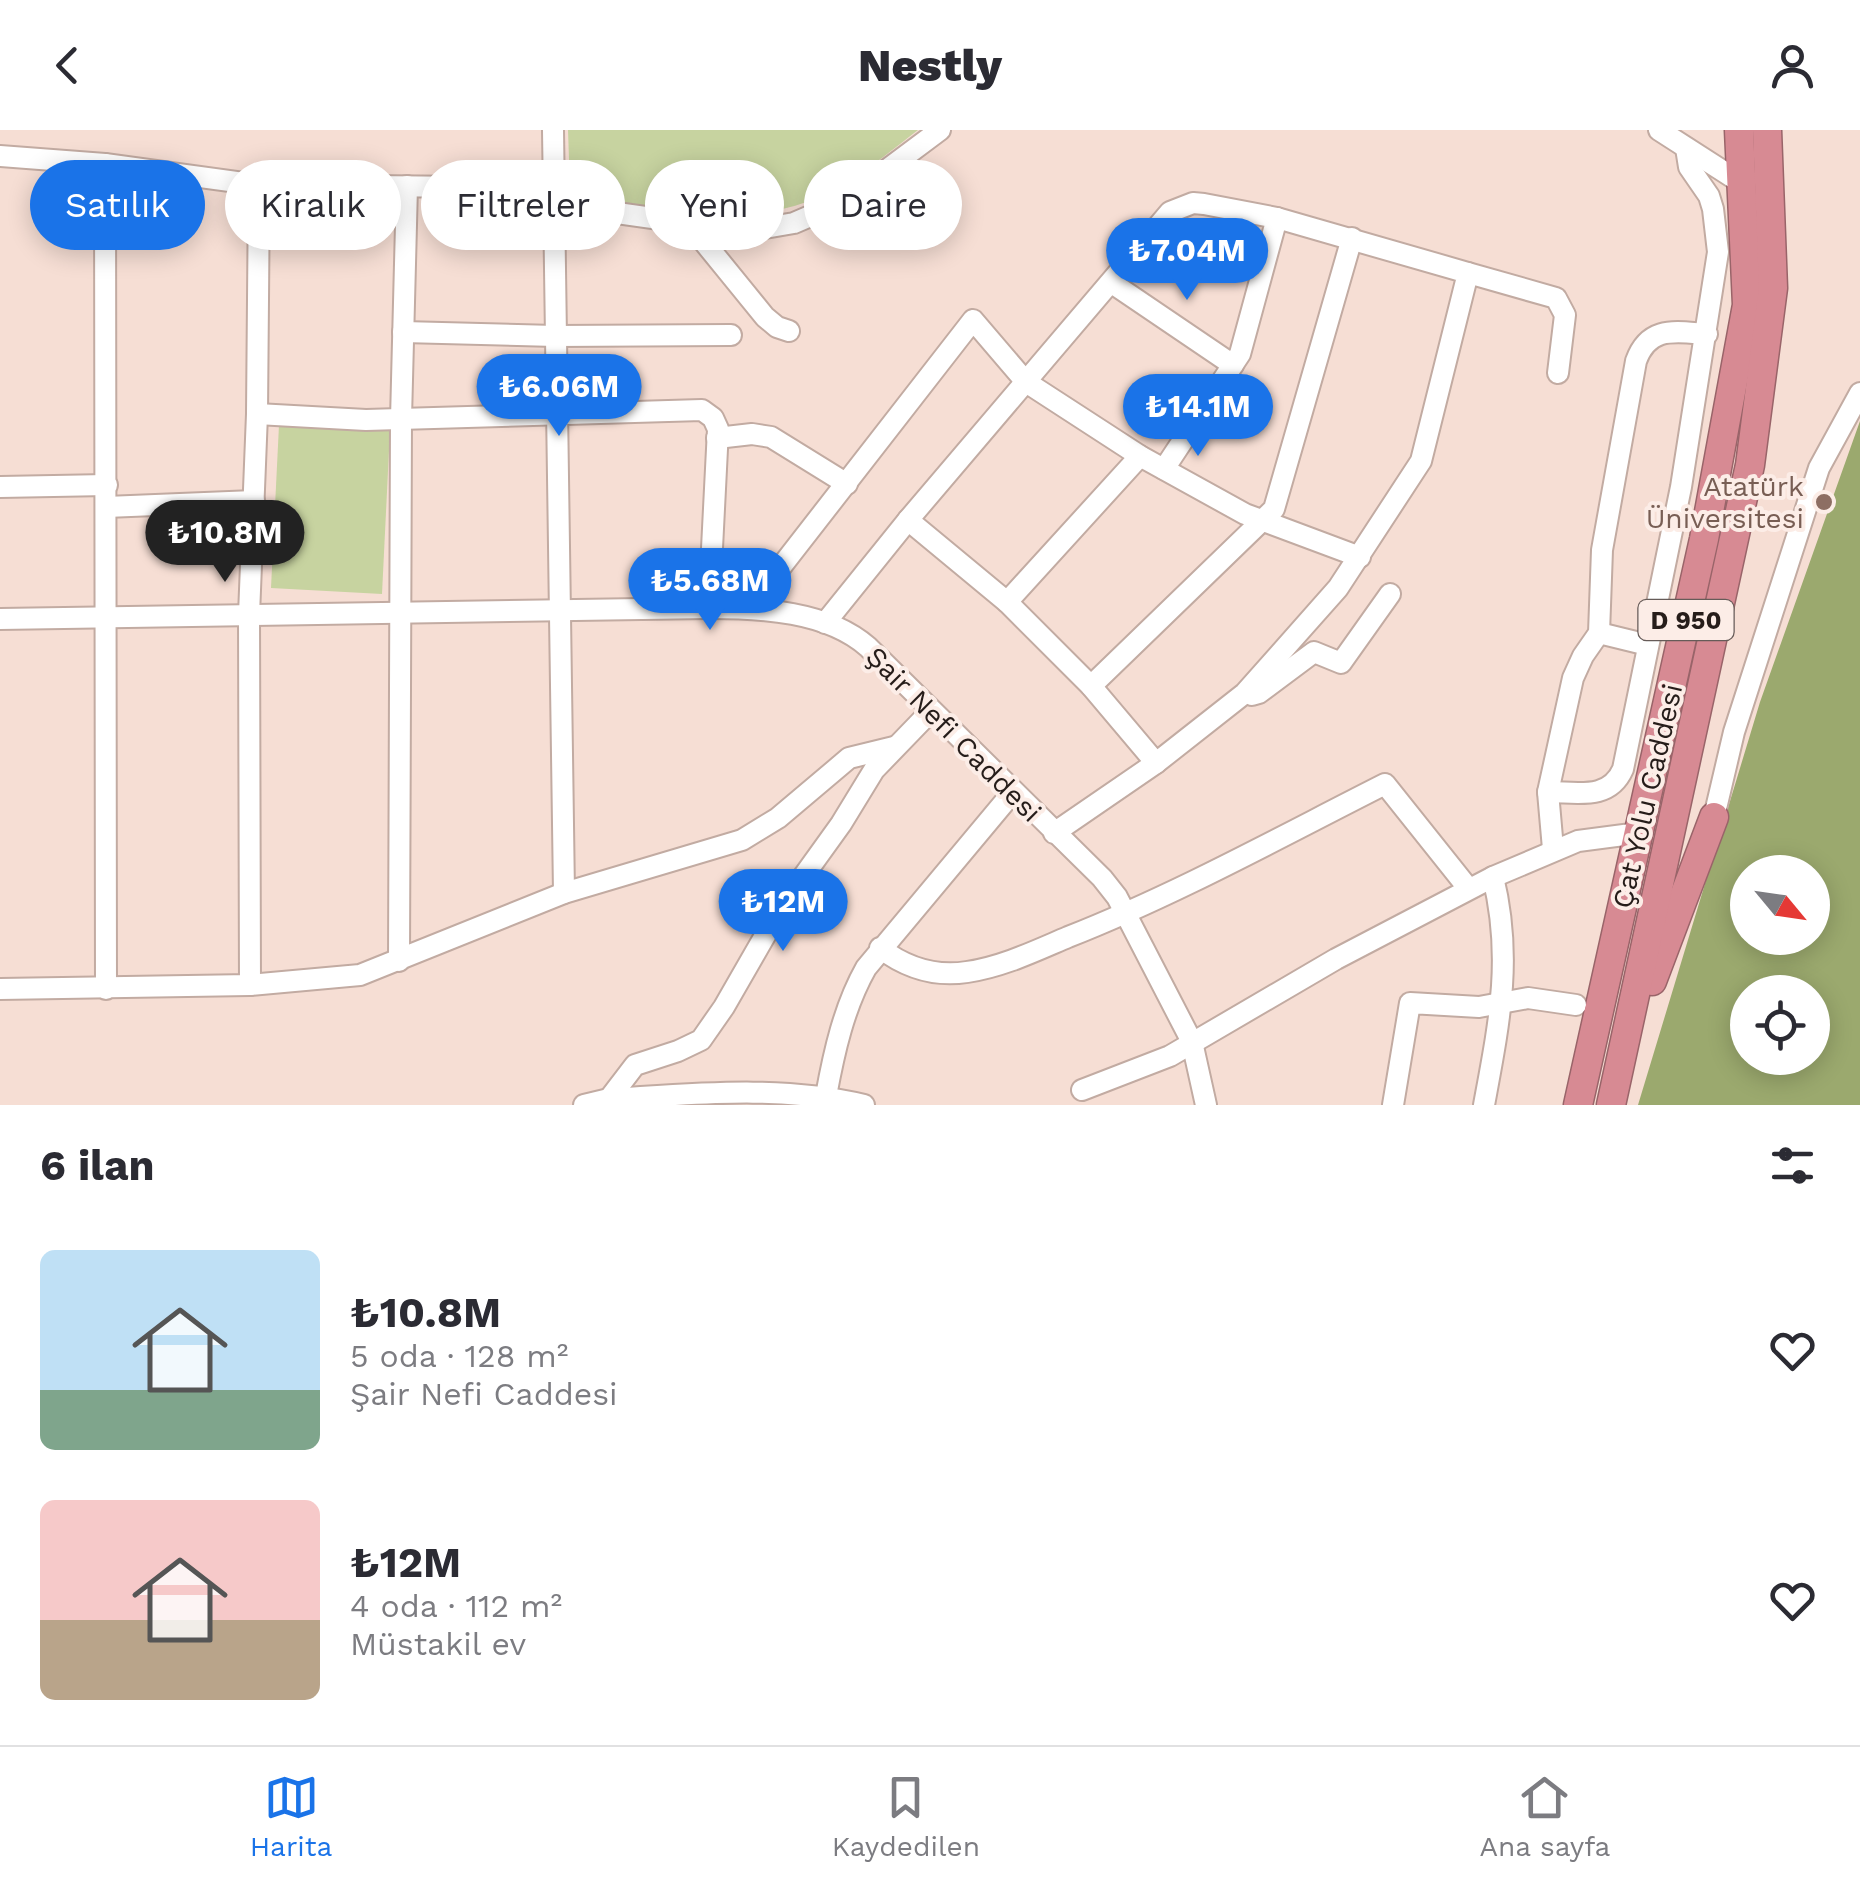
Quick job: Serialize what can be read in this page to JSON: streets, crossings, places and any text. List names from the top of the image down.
{
  "streets": {
    "highway": ["D 950", "Çat Yolu Caddesi"],
    "street": ["Şair Nefi Caddesi"]
  },
  "places": ["Atatürk Üniversitesi"],
  "north": "bottom right",
  "page": {
    "header": "Nestly",
    "chip": [
      "Satılık",
      "Kiralık",
      "Filtreler",
      "Yeni",
      "Daire"
    ],
    "price": [
      "₺7.04M",
      "₺6.06M",
      "₺14.1M",
      "₺10.8M",
      "₺5.68M",
      "₺12M"
    ],
    "heading": "6 ilan",
    "list": [
      {
        "name": "₺10.8M",
        "note": "5 oda · 128 m² · Şair Nefi Caddesi"
      },
      {
        "name": "₺12M",
        "note": "4 oda · 112 m² · Müstakil ev"
      }
    ],
    "tabs": ["Harita", "Kaydedilen", "Ana sayfa"]
  }
}
